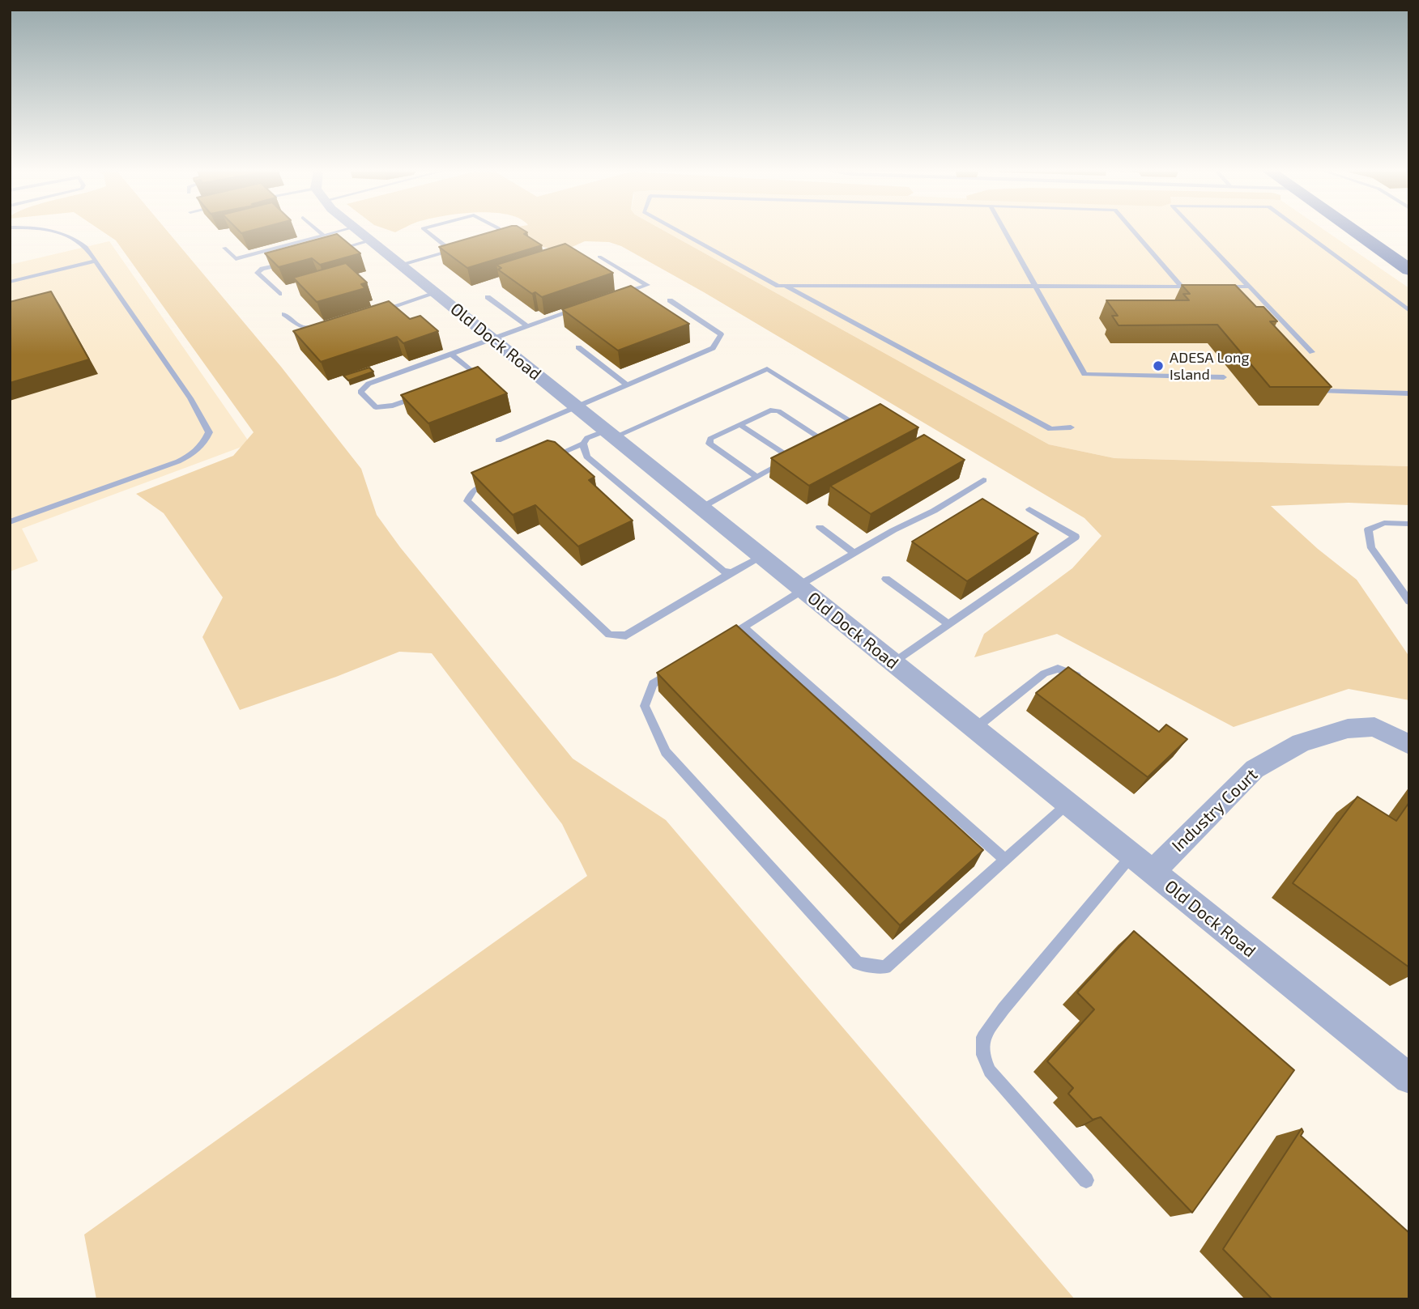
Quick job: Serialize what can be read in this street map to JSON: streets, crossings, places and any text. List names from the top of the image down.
{
  "streets": {
    "street": ["Old Dock Road", "Industry Court"]
  },
  "crossings": [
    ["Old Dock Road", "Industry Court"]
  ],
  "places": ["ADESA Long Island"]
}
